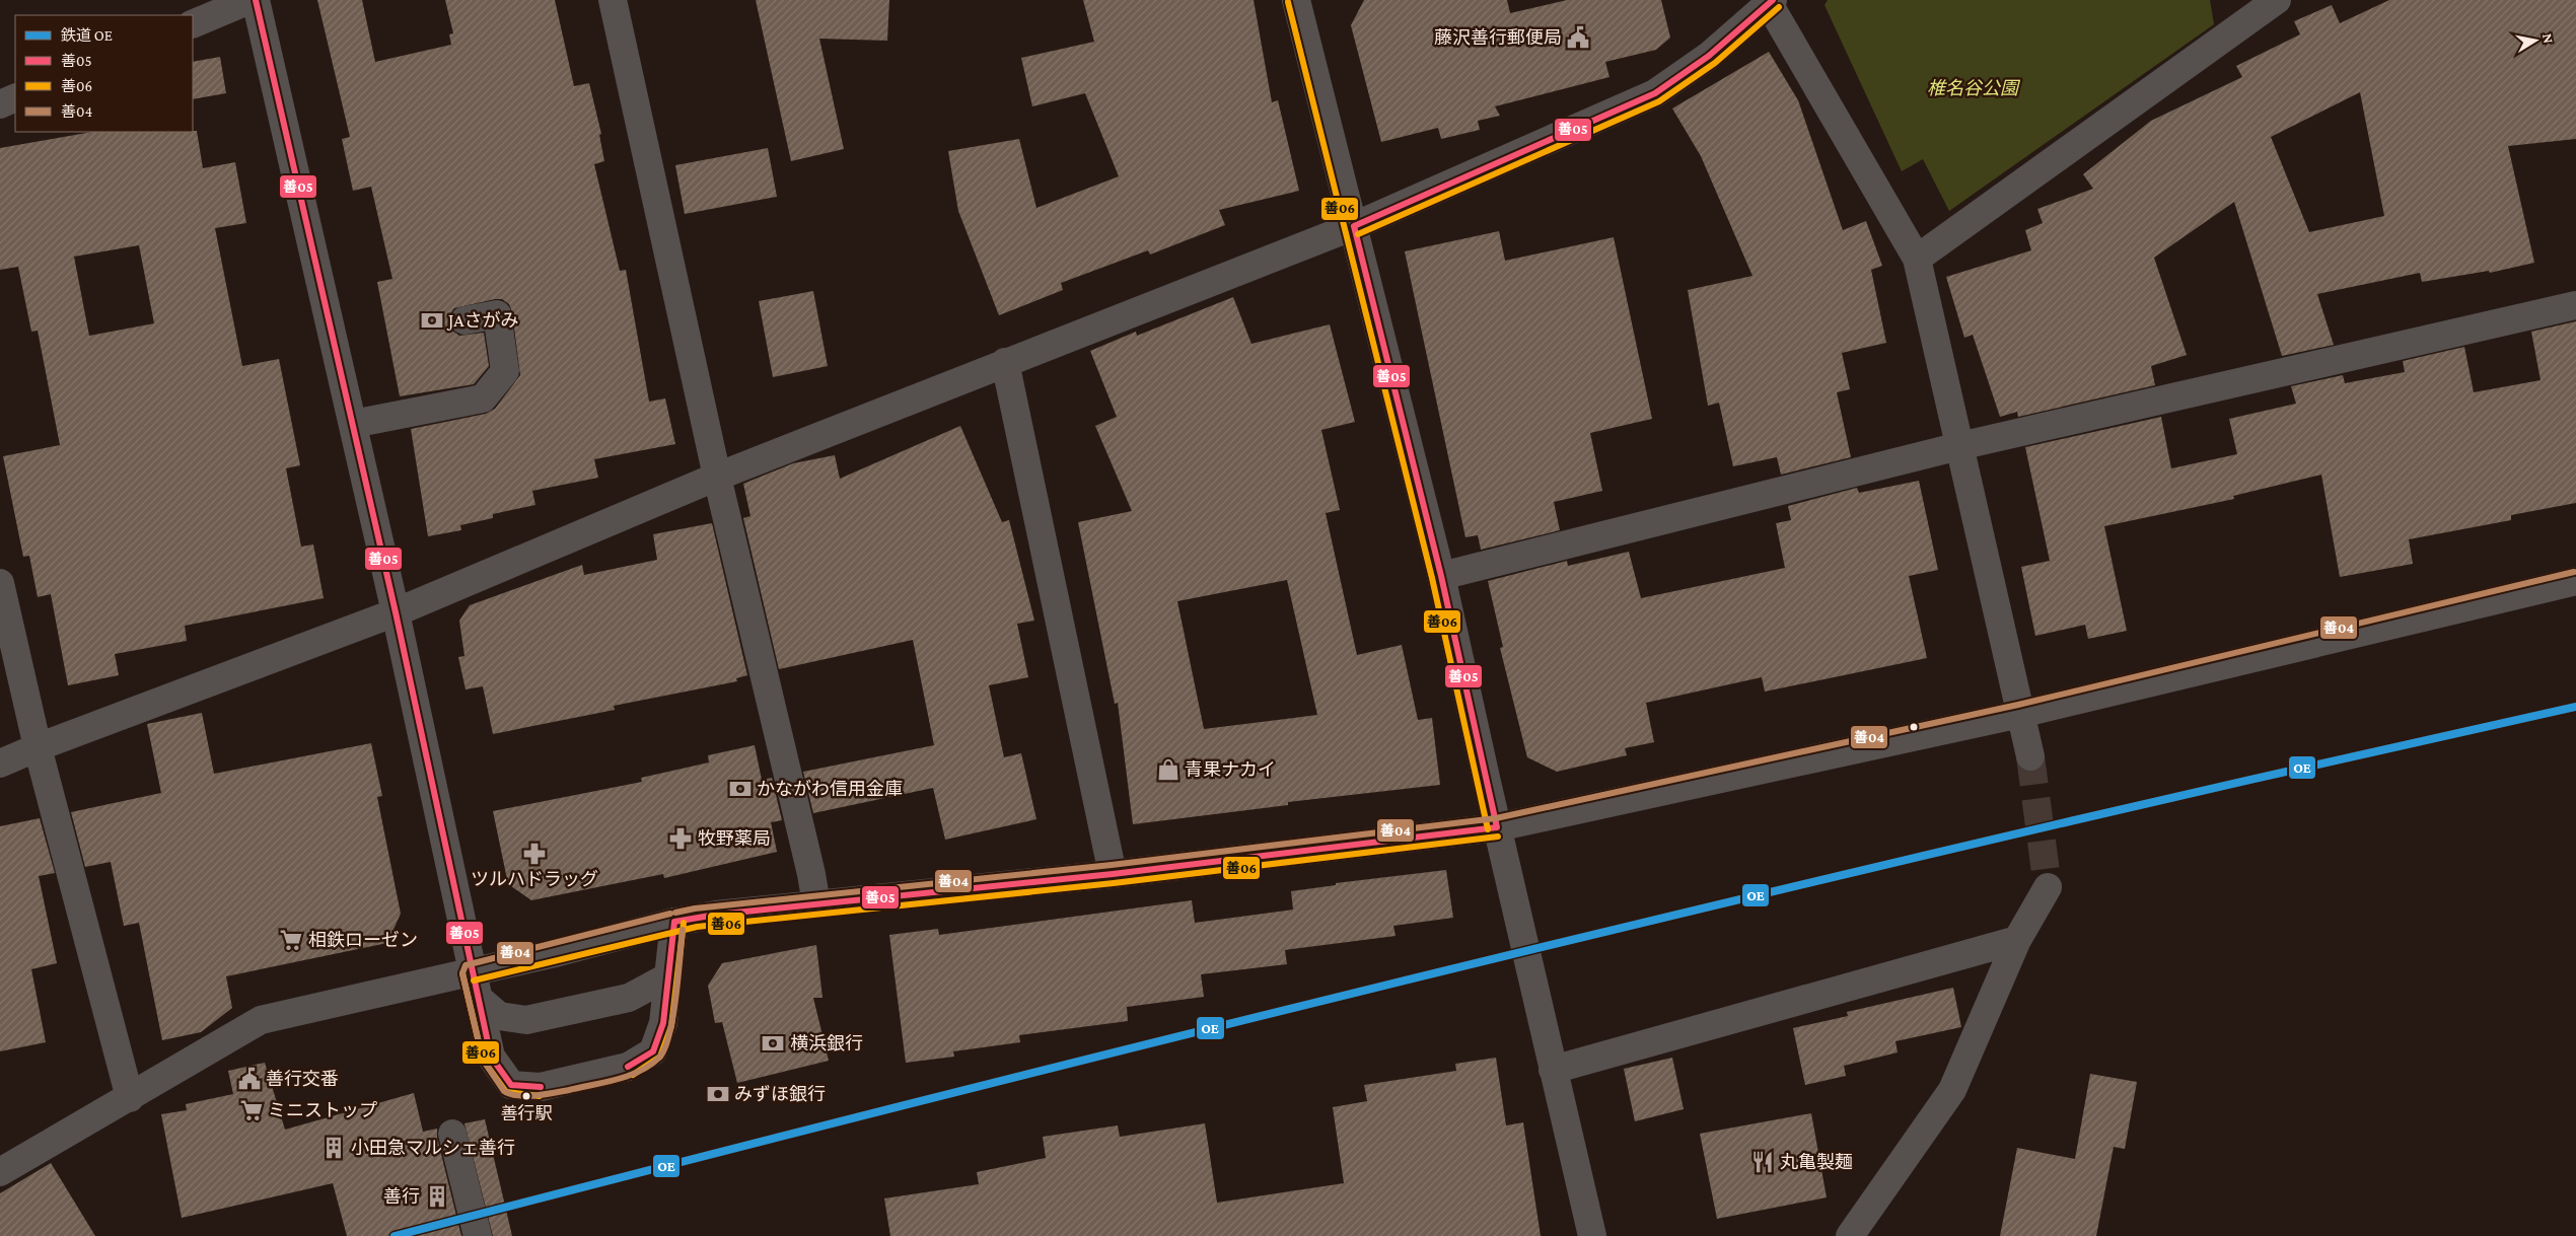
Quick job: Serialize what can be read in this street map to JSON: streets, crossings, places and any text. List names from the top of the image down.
{
  "parks": ["椎名谷公園"],
  "places": {
    "public building": ["藤沢善行郵便局", "善行交番"],
    "bank": [
      "JAさがみ",
      "かながわ信用金庫",
      "横浜銀行",
      "みずほ銀行"
    ],
    "shop": ["青果ナカイ"],
    "pharmacy": ["牧野薬局", "ツルハドラッグ"],
    "supermarket": ["相鉄ローゼン", "ミニストップ"],
    "other": ["善行駅"],
    "building": ["小田急マルシェ善行", "善行"],
    "restaurant": ["丸亀製麺"]
  },
  "lines": [
    "transit line 善05",
    "transit line 善06",
    "transit line 善04",
    "rail line OE"
  ],
  "legend": [
    "鉄道 OE",
    "善05",
    "善06",
    "善04"
  ],
  "north": "right"
}
